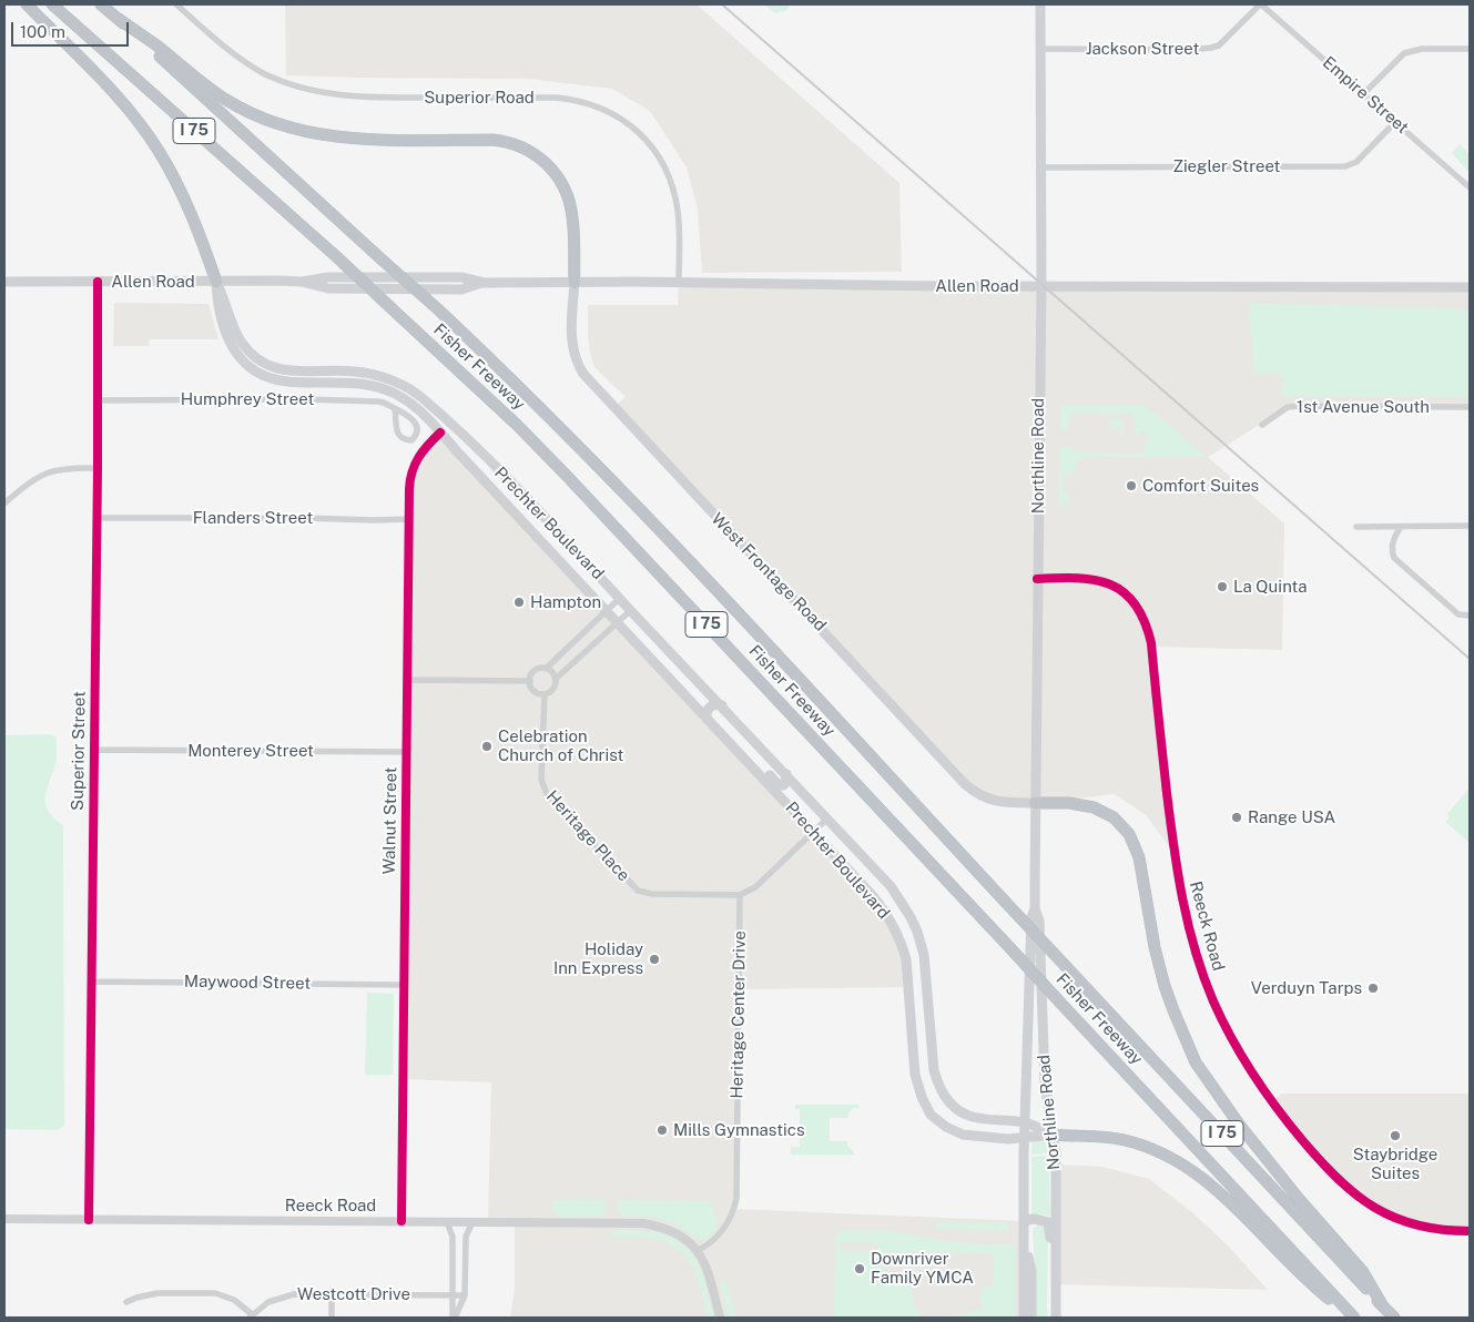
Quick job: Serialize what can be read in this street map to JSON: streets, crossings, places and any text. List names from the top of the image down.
{
  "streets": {
    "highway": ["I 75", "Fisher Freeway"],
    "main road": [
      "Allen Road",
      "Northline Road",
      "Prechter Boulevard",
      "West Frontage Road"
    ],
    "street": [
      "Jackson Street",
      "Empire Street",
      "Superior Road",
      "Ziegler Street",
      "Humphrey Street",
      "1st Avenue South",
      "Flanders Street",
      "Superior Street",
      "Monterey Street",
      "Walnut Street",
      "Heritage Place",
      "Reeck Road",
      "Maywood Street",
      "Heritage Center Drive",
      "Westcott Drive"
    ]
  },
  "crossings": [
    ["Jackson Street", "Empire Street"],
    ["Jackson Street", "Northline Road"],
    ["Empire Street", "Ziegler Street"],
    ["Superior Road", "Allen Road"],
    ["Ziegler Street", "Northline Road"],
    ["Allen Road", "Northline Road"],
    ["Allen Road", "Prechter Boulevard"],
    ["Allen Road", "West Frontage Road"],
    ["Allen Road", "Superior Street"],
    ["Humphrey Street", "Superior Street"],
    ["Northline Road", "Prechter Boulevard"],
    ["Northline Road", "West Frontage Road"],
    ["Northline Road", "Reeck Road"],
    ["Flanders Street", "Superior Street"],
    ["Flanders Street", "Walnut Street"],
    ["Prechter Boulevard", "Walnut Street"],
    ["Superior Street", "Monterey Street"],
    ["Superior Street", "Reeck Road"],
    ["Superior Street", "Maywood Street"],
    ["Monterey Street", "Walnut Street"],
    ["Walnut Street", "Reeck Road"],
    ["Walnut Street", "Maywood Street"],
    ["Heritage Place", "Heritage Center Drive"],
    ["Reeck Road", "Heritage Center Drive"]
  ],
  "places": [
    "Comfort Suites",
    "La Quinta",
    "Hampton",
    "Celebration Church of Christ",
    "Range USA",
    "Holiday Inn Express",
    "Verduyn Tarps",
    "Mills Gymnastics",
    "Staybridge Suites",
    "Downriver Family YMCA"
  ],
  "scale_bar": "100 m"
}
